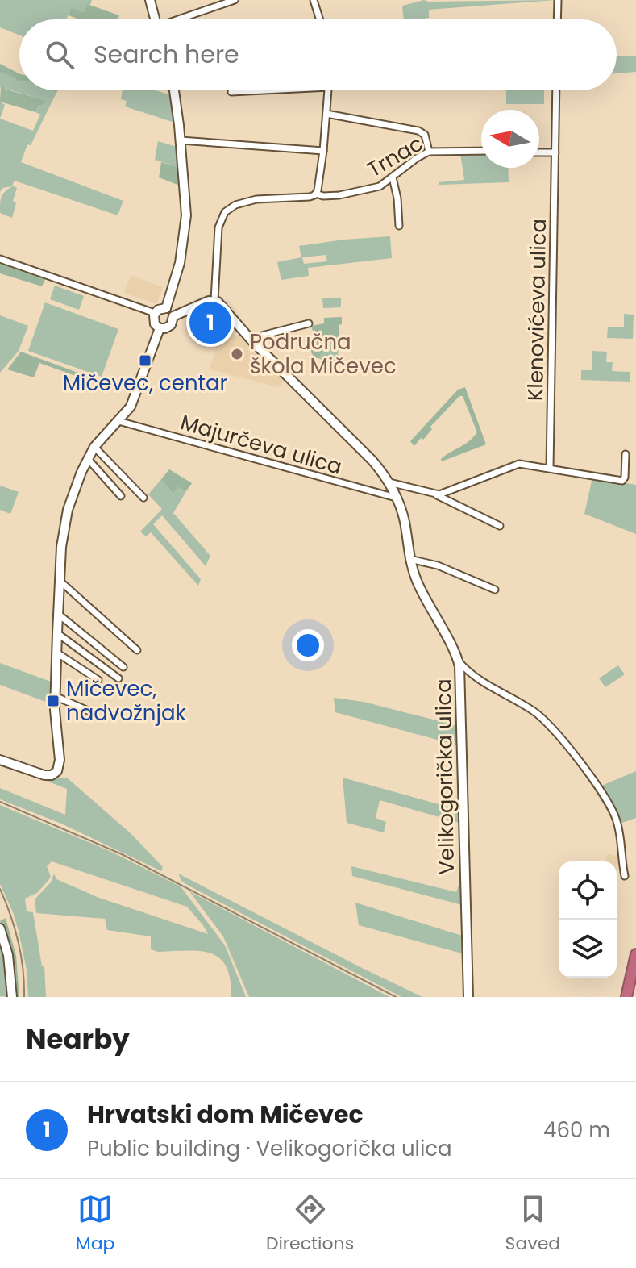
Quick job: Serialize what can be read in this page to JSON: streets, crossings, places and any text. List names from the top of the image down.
{
  "streets": {
    "street": [
      "Trnac",
      "Klenovićeva ulica",
      "Majurčeva ulica",
      "Velikogorička ulica"
    ]
  },
  "crossings": [
    ["Trnac", "Velikogorička ulica"],
    ["Majurčeva ulica", "Velikogorička ulica"]
  ],
  "places": {
    "other": ["Područna škola Mičevec"],
    "transit": ["Mičevec, centar", "Mičevec, nadvožnjak"]
  },
  "north": "left",
  "page": {
    "search": "Search here",
    "pins": "1",
    "heading": "Nearby",
    "list": [
      {
        "mark": "1",
        "name": "Hrvatski dom Mičevec",
        "note": "Public building · Velikogorička ulica",
        "value": "460 m"
      }
    ],
    "nav": ["Map", "Directions", "Saved"]
  }
}
